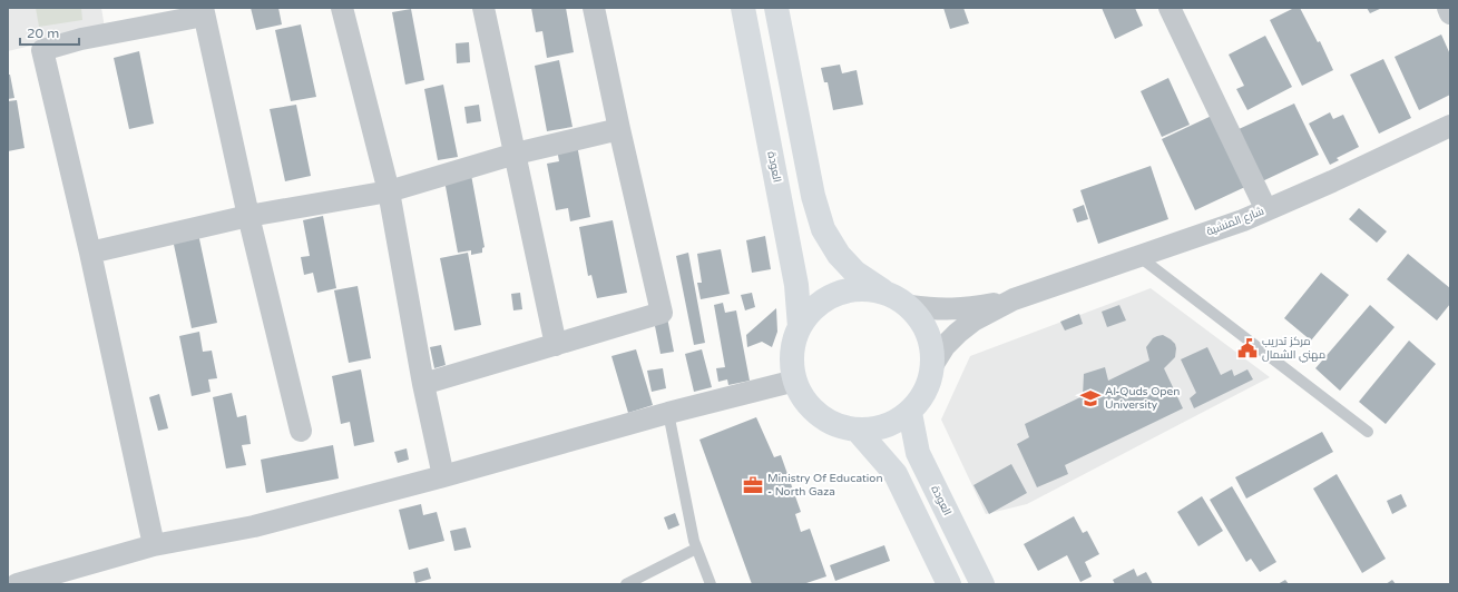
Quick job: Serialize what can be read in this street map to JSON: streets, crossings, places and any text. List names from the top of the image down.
{
  "streets": {
    "main road": ["العودة"],
    "street": ["شارع المنشية"]
  },
  "crossings": [
    ["العودة", "شارع المنشية"]
  ],
  "places": {
    "public building": ["مركز تدريب مهني الشمال"],
    "school or university": ["Al-Quds Open University"],
    "office": ["Ministry Of Education - North Gaza"]
  },
  "scale_bar": "20 m"
}
